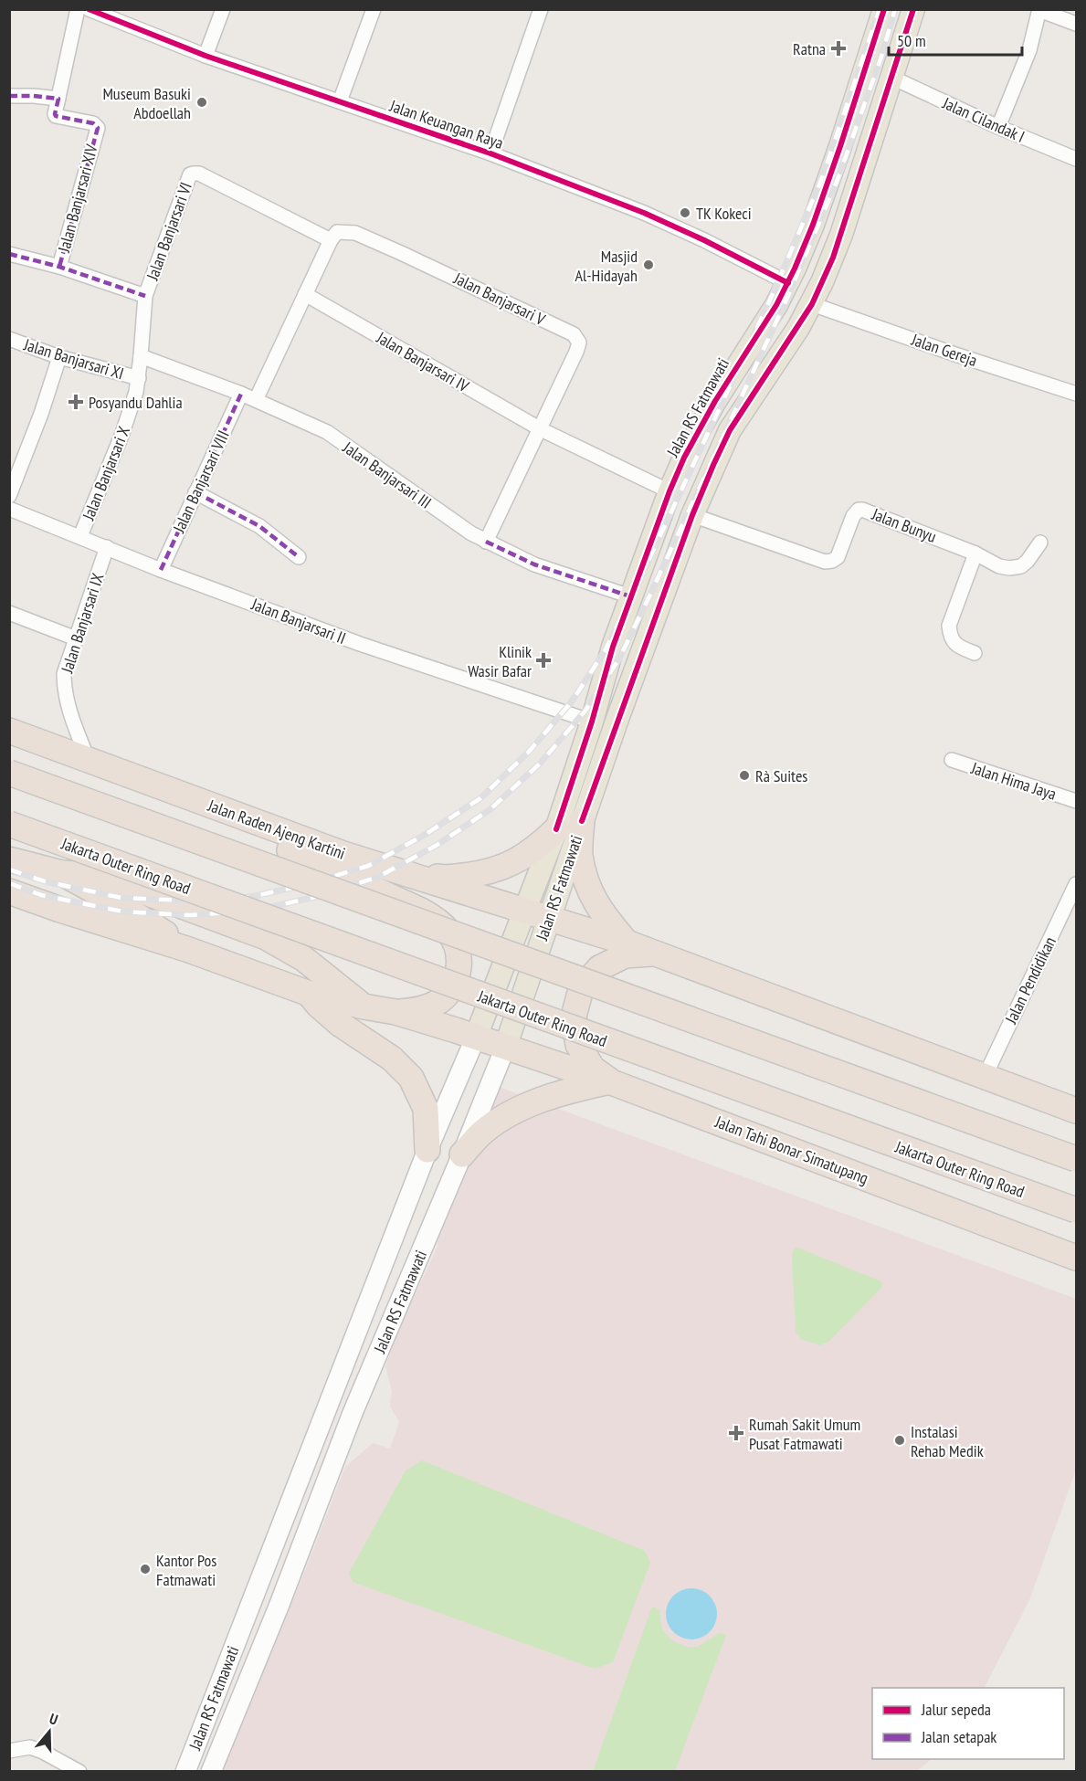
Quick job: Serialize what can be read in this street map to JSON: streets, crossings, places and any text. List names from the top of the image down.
{
  "streets": {
    "highway": ["Jalan Raden Ajeng Kartini", "Jakarta Outer Ring Road", "Jalan Tahi Bonar Simatupang"],
    "main road": ["Jalan RS Fatmawati"],
    "street": [
      "Jalan Cilandak I",
      "Jalan Keuangan Raya",
      "Jalan Banjarsari XIV",
      "Jalan Banjarsari VI",
      "Jalan Banjarsari V",
      "Jalan Gereja",
      "Jalan Banjarsari XI",
      "Jalan Banjarsari IV",
      "Jalan Banjarsari X",
      "Jalan Banjarsari III",
      "Jalan Banjarsari VIII",
      "Jalan Bunyu",
      "Jalan Banjarsari II",
      "Jalan Banjarsari IX",
      "Jalan Hima Jaya",
      "Jalan Pendidikan"
    ]
  },
  "crossings": [
    ["Jalan Cilandak I", "Jalan RS Fatmawati"],
    ["Jalan Keuangan Raya", "Jalan RS Fatmawati"],
    ["Jalan Banjarsari VI", "Jalan Banjarsari V"],
    ["Jalan Banjarsari VI", "Jalan Banjarsari XI"],
    ["Jalan Banjarsari VI", "Jalan Banjarsari X"],
    ["Jalan Banjarsari VI", "Jalan Banjarsari III"],
    ["Jalan Banjarsari V", "Jalan Banjarsari IV"],
    ["Jalan Gereja", "Jalan RS Fatmawati"],
    ["Jalan Banjarsari XI", "Jalan Banjarsari X"],
    ["Jalan Banjarsari IV", "Jalan RS Fatmawati"],
    ["Jalan RS Fatmawati", "Jalan Banjarsari III"],
    ["Jalan RS Fatmawati", "Jalan Bunyu"],
    ["Jalan RS Fatmawati", "Jalan Banjarsari II"],
    ["Jalan RS Fatmawati", "Jalan Raden Ajeng Kartini"],
    ["Jalan RS Fatmawati", "Jalan Tahi Bonar Simatupang"],
    ["Jalan Banjarsari X", "Jalan Banjarsari II"],
    ["Jalan Banjarsari III", "Jalan Banjarsari VIII"],
    ["Jalan Banjarsari VIII", "Jalan Banjarsari II"],
    ["Jalan Banjarsari II", "Jalan Banjarsari IX"],
    ["Jalan Banjarsari IX", "Jalan Raden Ajeng Kartini"]
  ],
  "places": {
    "health": [
      "Ratna",
      "Posyandu Dahlia",
      "Klinik Wasir Bafar",
      "Rumah Sakit Umum Pusat Fatmawati"
    ],
    "other": [
      "Museum Basuki Abdoellah",
      "TK Kokeci",
      "Masjid Al-Hidayah",
      "Rà Suites",
      "Instalasi Rehab Medik",
      "Kantor Pos Fatmawati"
    ]
  },
  "legend": ["Jalur sepeda", "Jalan setapak"],
  "scale_bar": "50 m",
  "north": "top"
}
